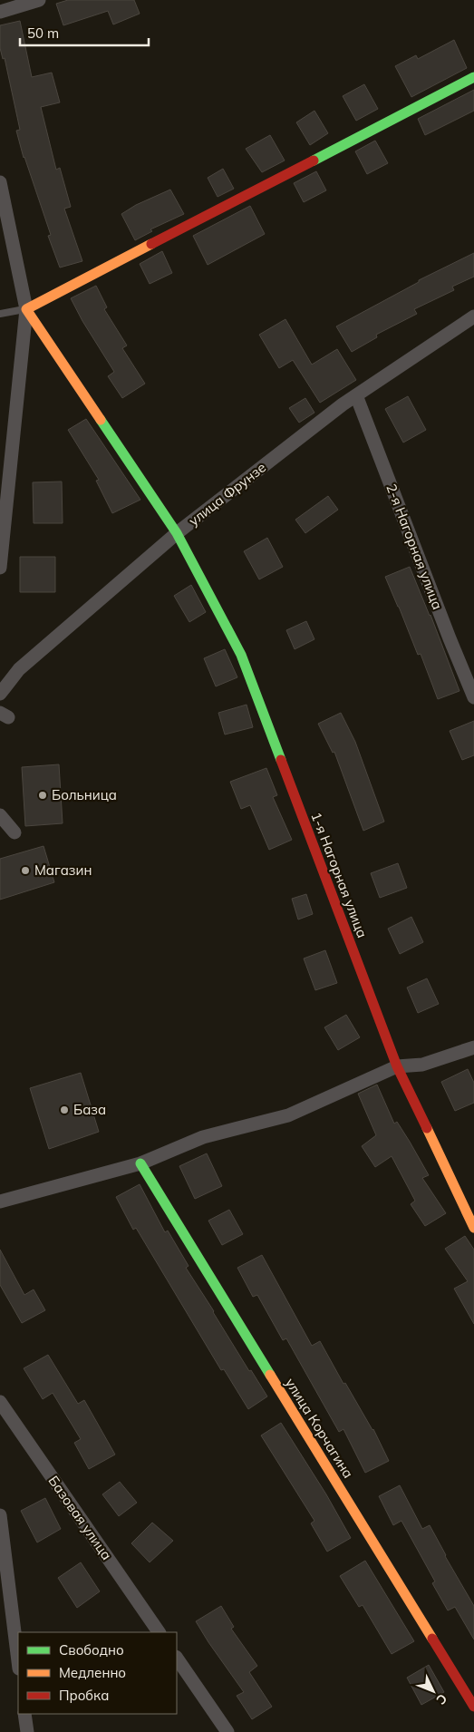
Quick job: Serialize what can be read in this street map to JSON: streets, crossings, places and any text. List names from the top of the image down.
{
  "streets": {
    "street": [
      "улица Фрунзе",
      "2-я Нагорная улица",
      "1-я Нагорная улица",
      "улица Корчагина",
      "Базовая улица"
    ]
  },
  "crossings": [
    ["улица Фрунзе", "2-я Нагорная улица"],
    ["улица Фрунзе", "1-я Нагорная улица"]
  ],
  "places": ["Больница", "Магазин", "База"],
  "legend": ["Свободно", "Медленно", "Пробка"],
  "scale_bar": "50 m",
  "north": "bottom right"
}
